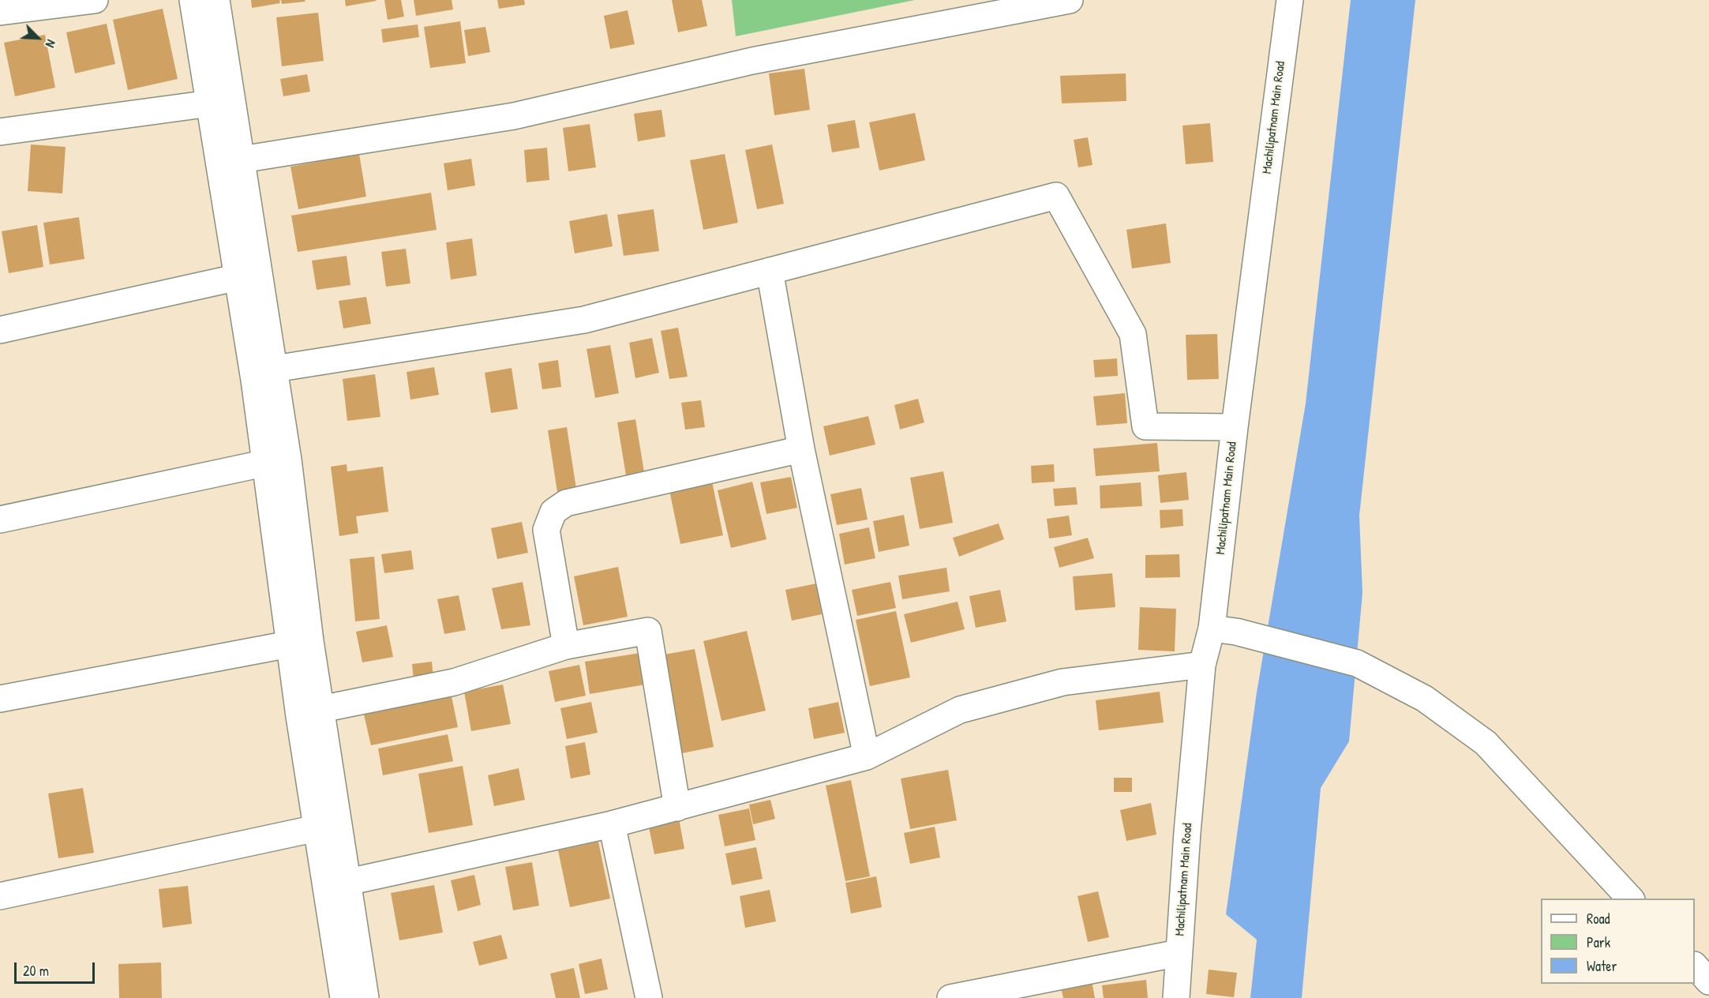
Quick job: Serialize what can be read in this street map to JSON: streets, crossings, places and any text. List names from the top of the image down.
{
  "streets": {
    "street": ["Machilipatnam Main Road"]
  },
  "legend": ["Road", "Park", "Water"],
  "scale_bar": "20 m",
  "north": "bottom right"
}
